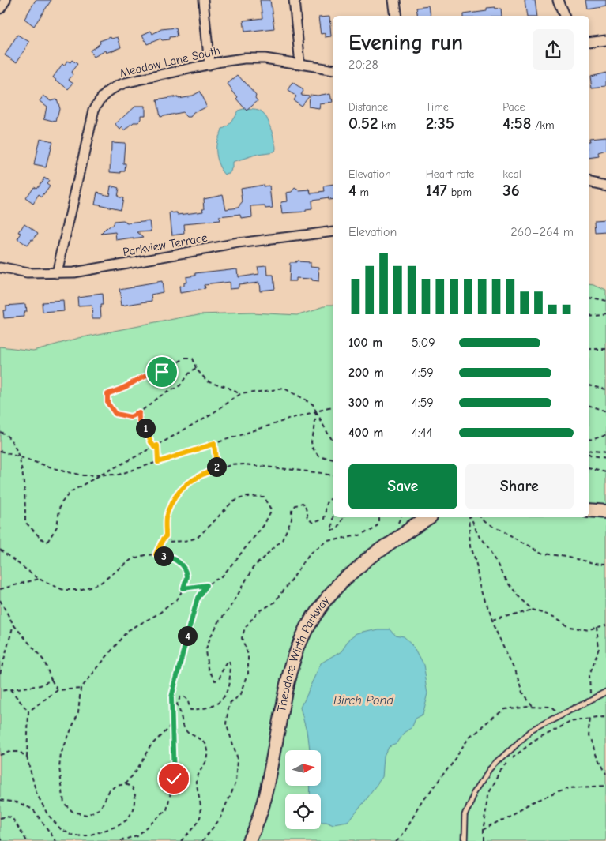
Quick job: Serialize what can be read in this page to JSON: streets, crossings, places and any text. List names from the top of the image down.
{
  "streets": {
    "street": ["Meadow Lane South", "Parkview Terrace", "Theodore Wirth Parkway"]
  },
  "crossings": [
    ["Meadow Lane South", "Parkview Terrace"]
  ],
  "water": ["Birch Pond"],
  "north": "right",
  "page": {
    "heading": ["Evening run", "20:28"],
    "stats": [
      ["Distance", "0.52 km"],
      ["Time", "2:35"],
      ["Pace", "4:58 /km"],
      ["Elevation", "4 m"],
      ["Heart rate", "147 bpm"],
      ["kcal", "36"]
    ],
    "chart": ["Elevation", "260–264 m"],
    "list": [
      {
        "name": "100 m",
        "note": "5:09"
      },
      {
        "name": "200 m",
        "note": "4:59"
      },
      {
        "name": "300 m",
        "note": "4:59"
      },
      {
        "name": "400 m",
        "note": "4:44"
      }
    ],
    "pins": [
      "1",
      "2",
      "3",
      "4"
    ],
    "buttons": ["Save", "Share"]
  }
}
